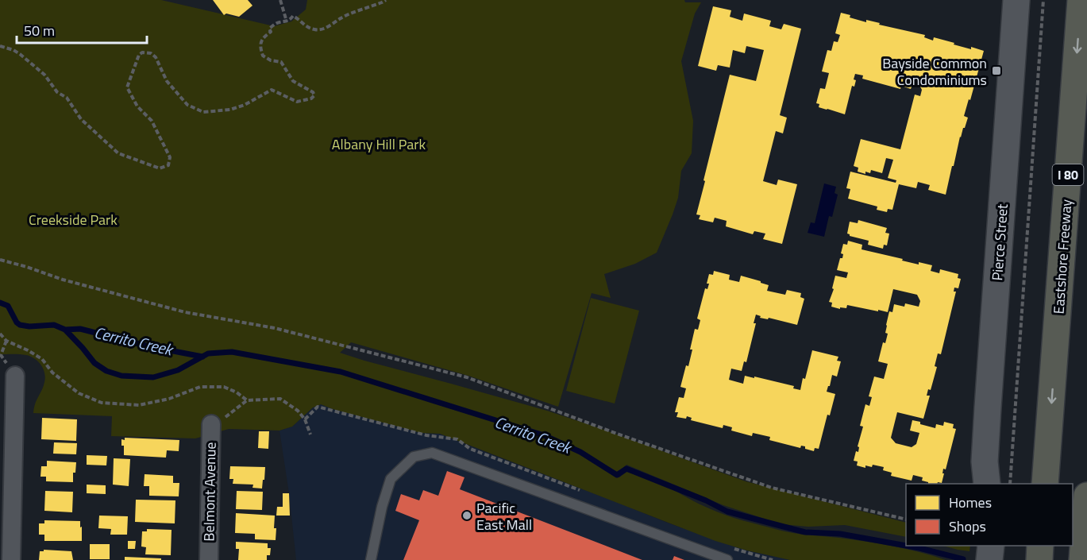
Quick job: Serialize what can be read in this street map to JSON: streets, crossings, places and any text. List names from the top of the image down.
{
  "streets": {
    "highway": ["I 80", "Eastshore Freeway"],
    "street": ["Pierce Street", "Belmont Avenue"]
  },
  "one_way": ["Eastshore Freeway"],
  "water": ["Cerrito Creek"],
  "parks": ["Albany Hill Park", "Creekside Park"],
  "places": {
    "transit": ["Bayside Common Condominiums"],
    "other": ["Pacific East Mall"]
  },
  "legend": ["Homes", "Shops"],
  "scale_bar": "50 m"
}
